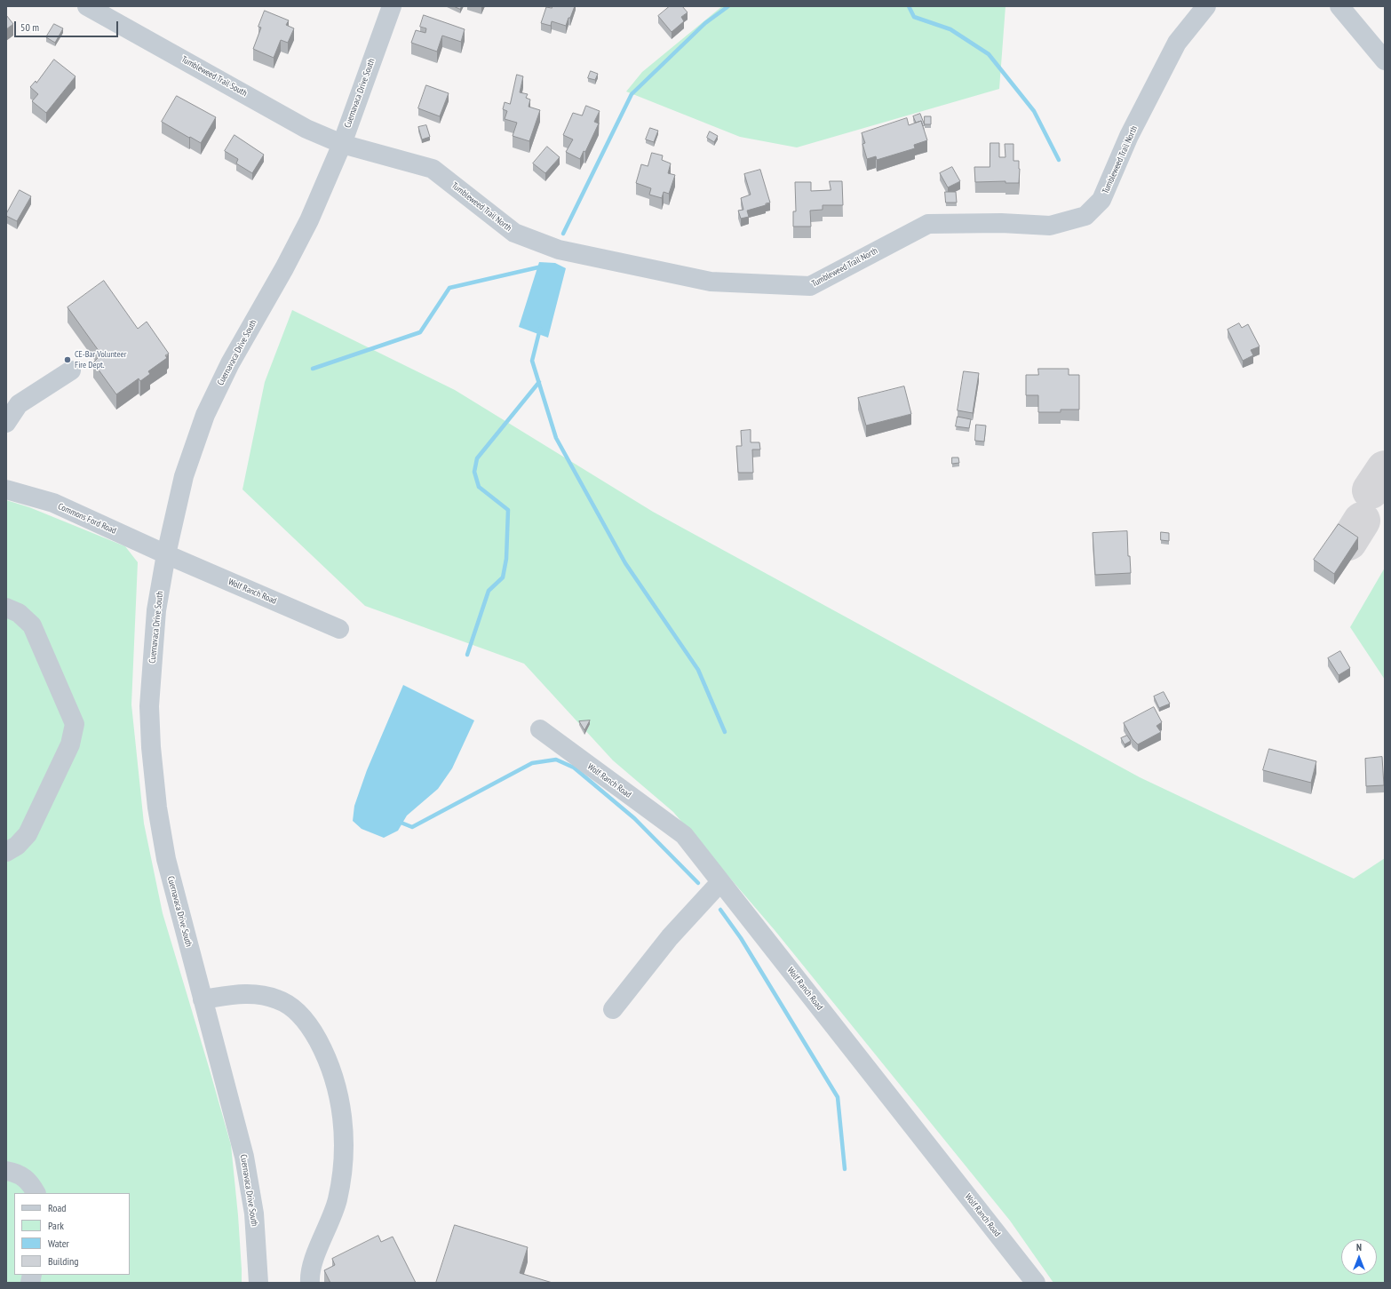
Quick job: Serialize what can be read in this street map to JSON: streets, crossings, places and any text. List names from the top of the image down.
{
  "streets": {
    "street": [
      "Tumbleweed Trail South",
      "Cuernavaca Drive South",
      "Tumbleweed Trail North",
      "Commons Ford Road",
      "Wolf Ranch Road"
    ]
  },
  "crossings": [
    ["Tumbleweed Trail South", "Cuernavaca Drive South"],
    ["Tumbleweed Trail South", "Tumbleweed Trail North"],
    ["Cuernavaca Drive South", "Tumbleweed Trail North"],
    ["Cuernavaca Drive South", "Commons Ford Road"],
    ["Cuernavaca Drive South", "Wolf Ranch Road"],
    ["Commons Ford Road", "Wolf Ranch Road"]
  ],
  "places": ["CE-Bar Volunteer Fire Dept."],
  "legend": [
    "Road",
    "Park",
    "Water",
    "Building"
  ],
  "scale_bar": "50 m",
  "north": "top"
}
